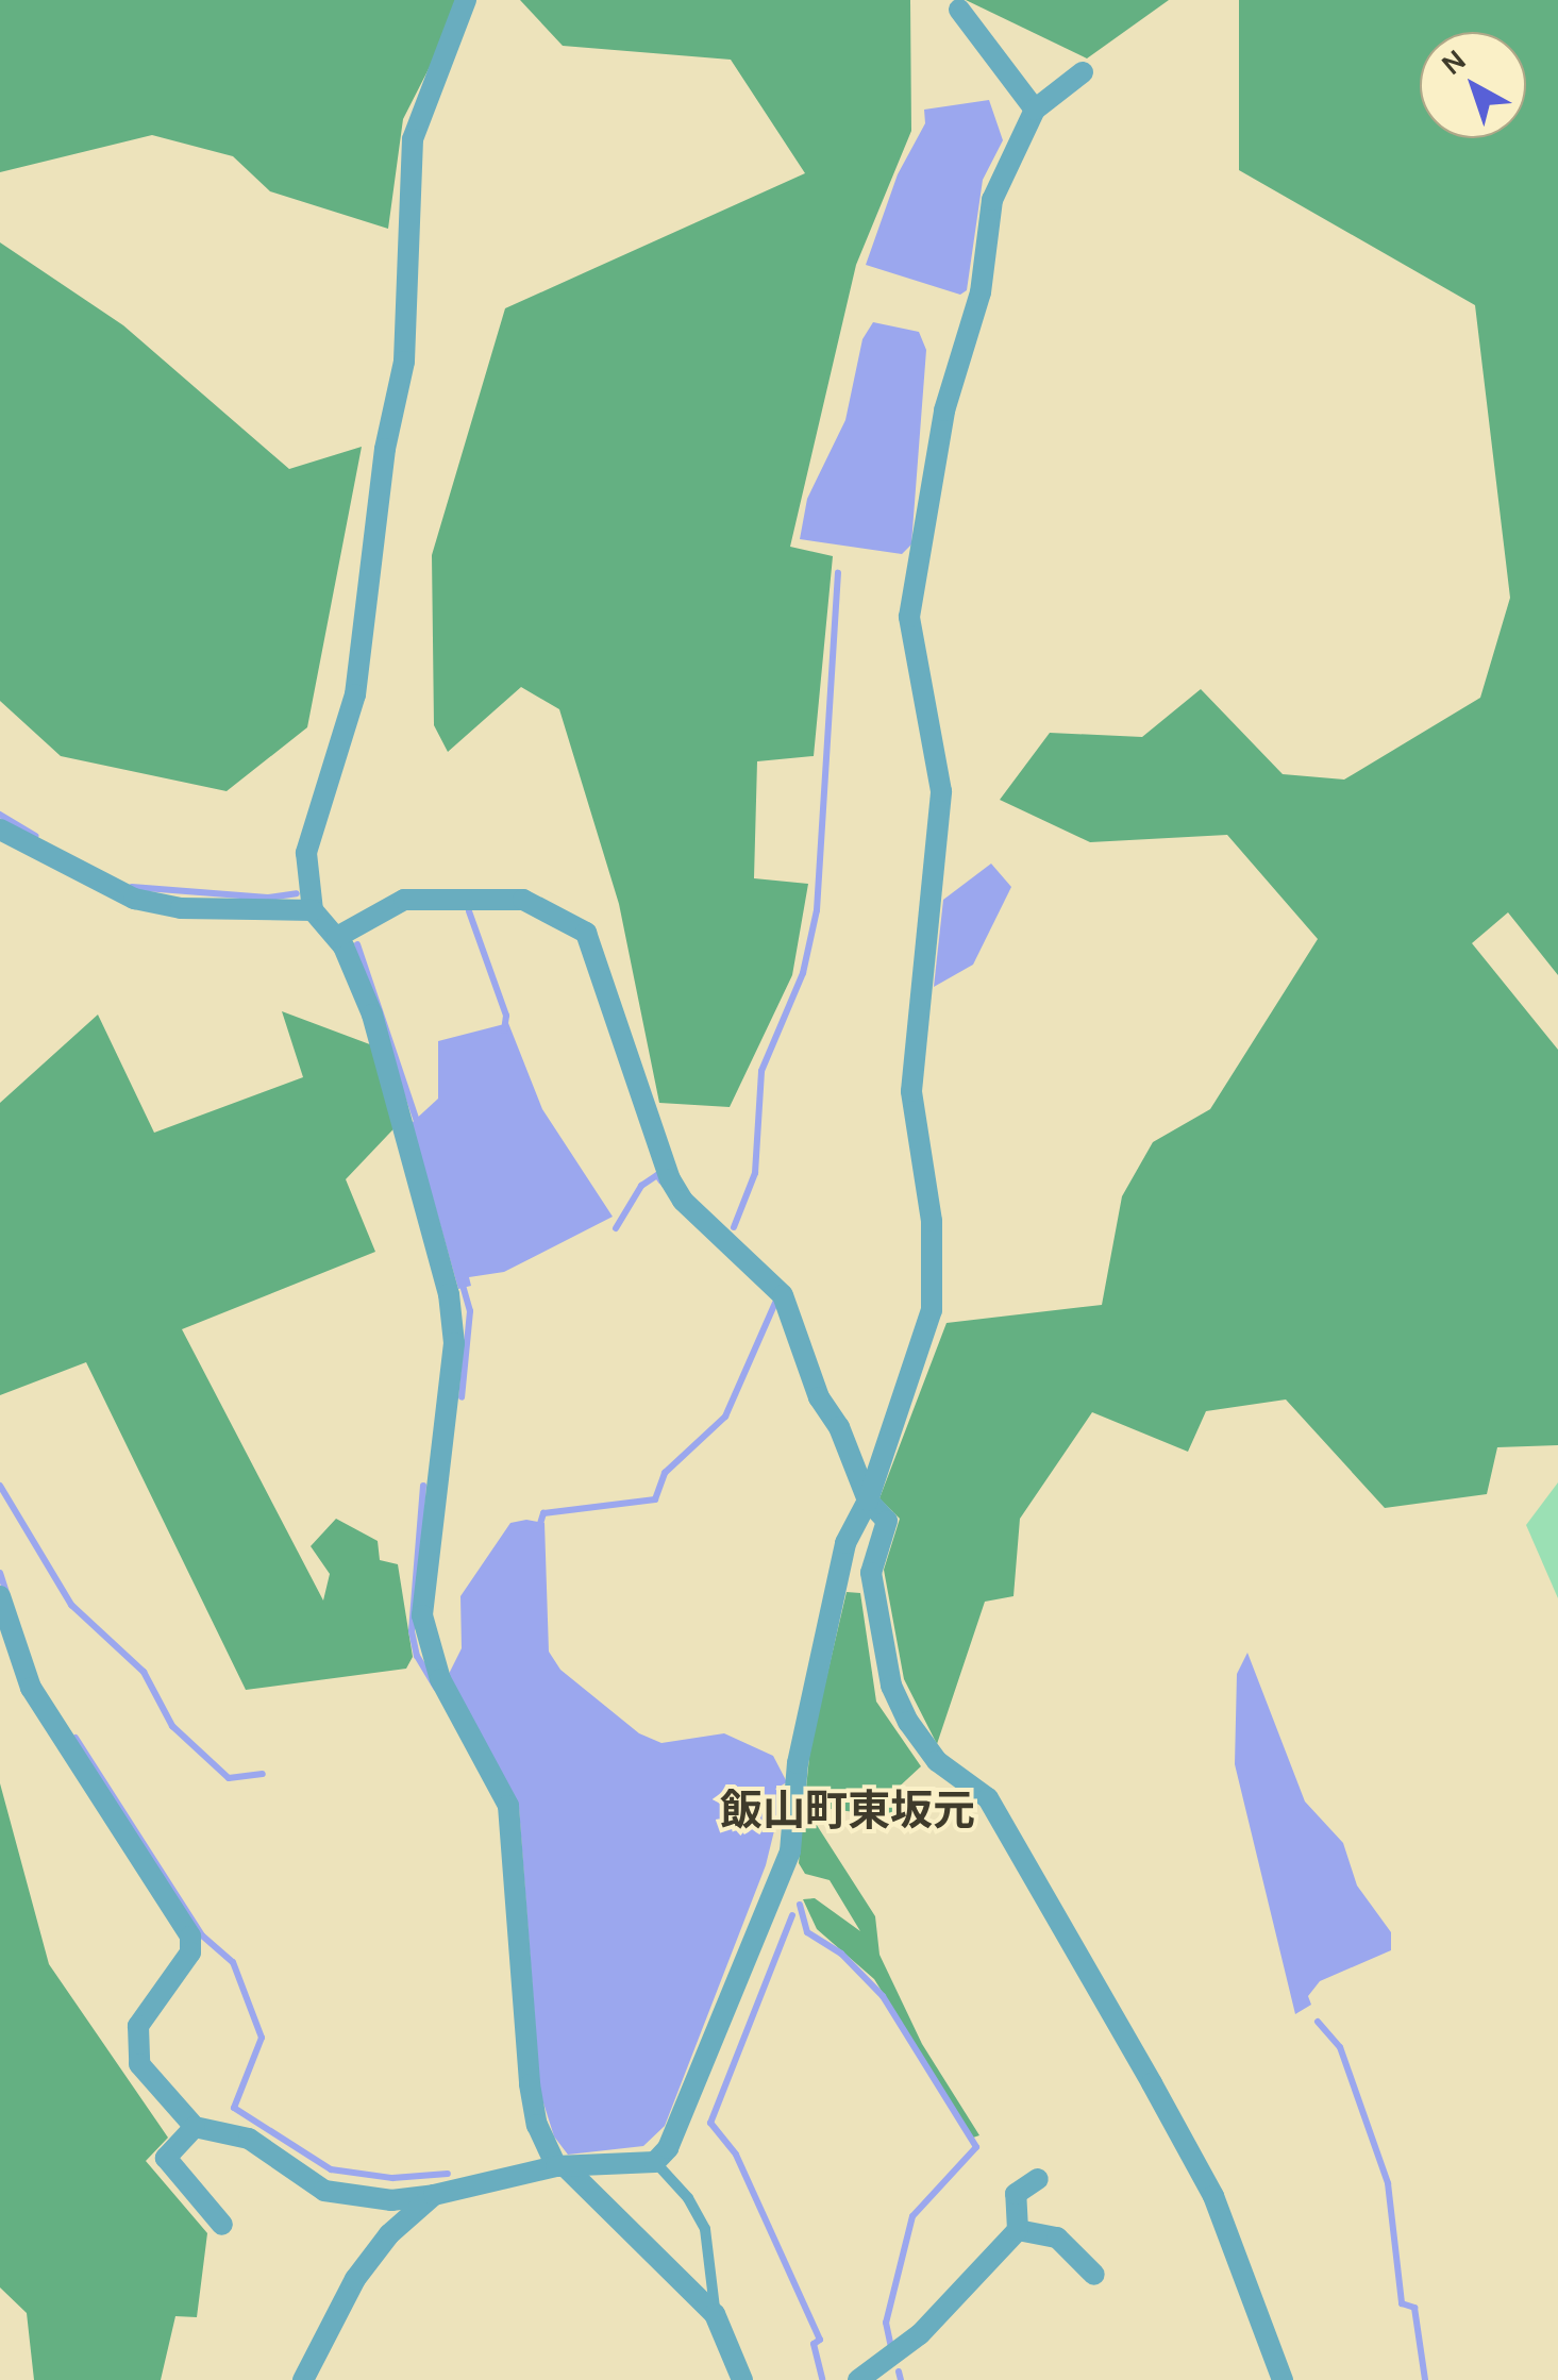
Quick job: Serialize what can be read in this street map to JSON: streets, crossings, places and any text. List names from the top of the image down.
{
  "districts": ["飯山町東坂元"],
  "north": "top left"
}
